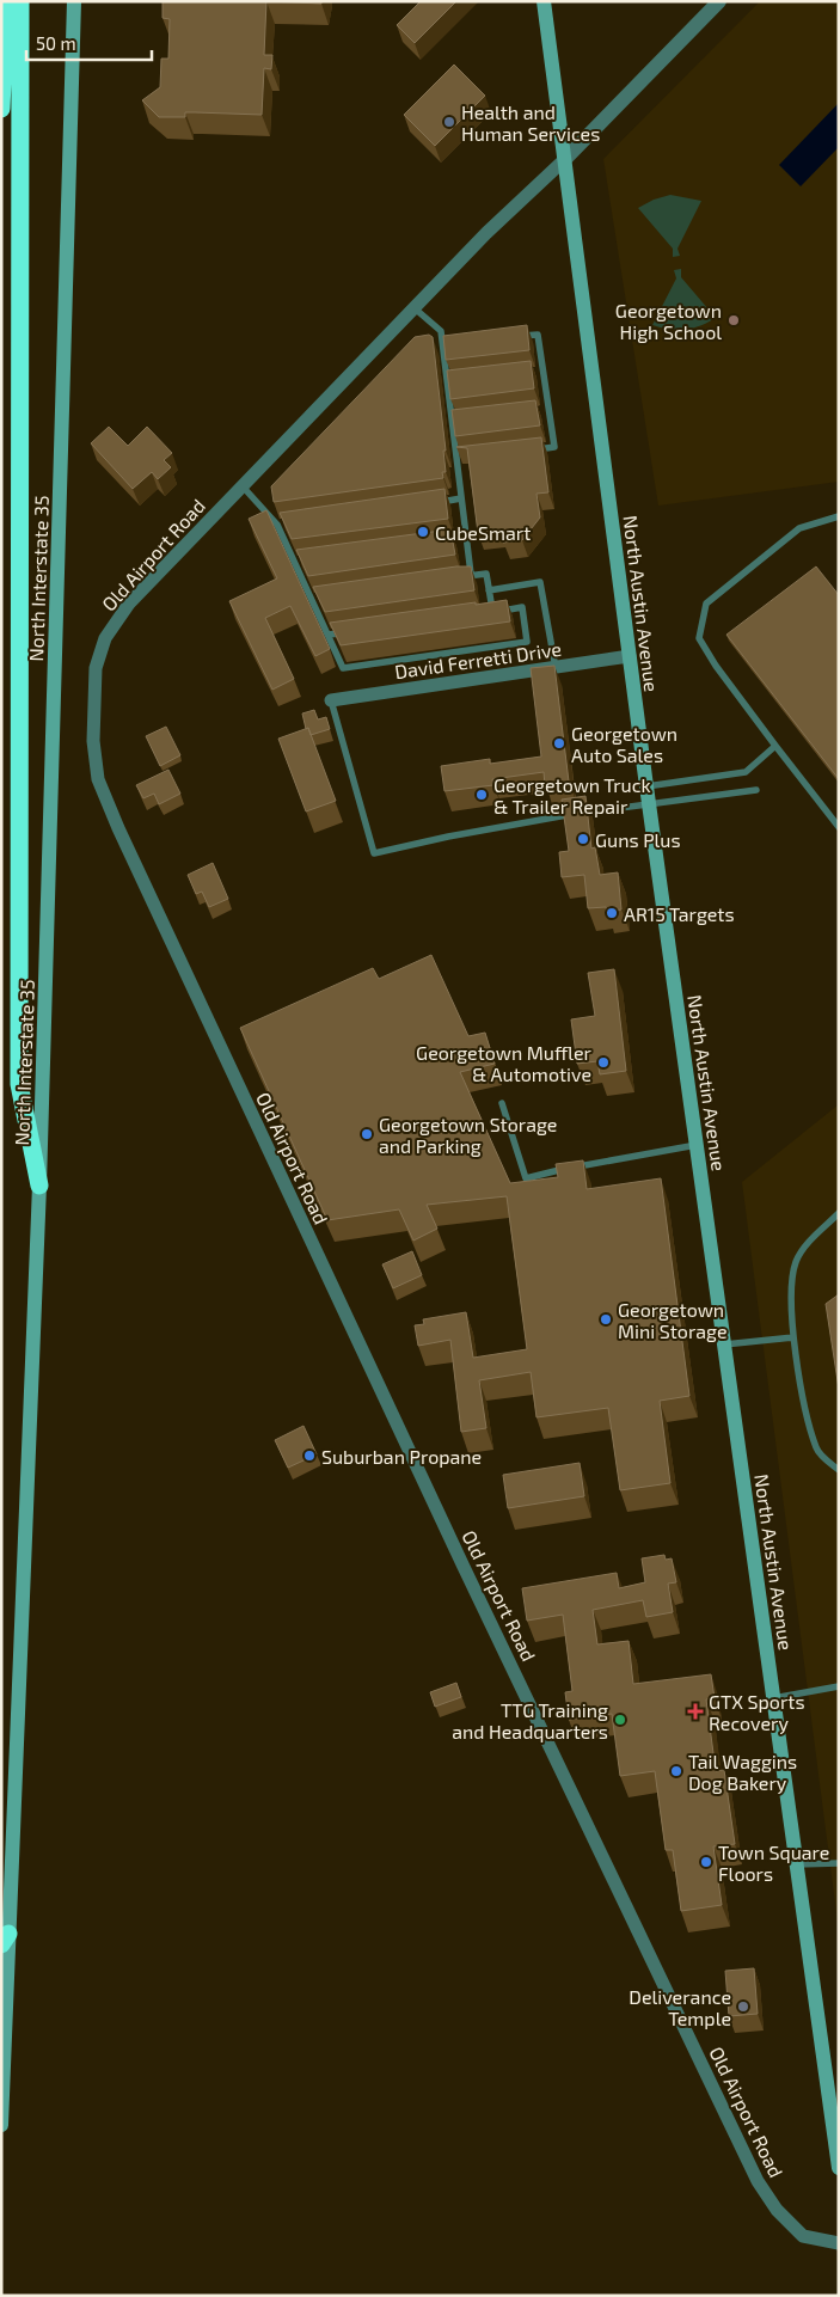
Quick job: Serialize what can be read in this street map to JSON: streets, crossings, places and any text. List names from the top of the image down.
{
  "streets": {
    "main road": ["North Interstate 35", "North Austin Avenue"],
    "street": ["Old Airport Road", "David Ferretti Drive"]
  },
  "crossings": [
    ["Old Airport Road", "North Austin Avenue"],
    ["North Austin Avenue", "David Ferretti Drive"]
  ],
  "places": {
    "other": [
      "Health and Human Services",
      "Georgetown High School",
      "CubeSmart",
      "Georgetown Auto Sales",
      "Georgetown Truck & Trailer Repair",
      "Guns Plus",
      "AR15 Targets",
      "Georgetown Muffler & Automotive",
      "Georgetown Storage and Parking",
      "Georgetown Mini Storage",
      "Suburban Propane",
      "TTG Training and Headquarters",
      "Tail Waggins Dog Bakery",
      "Town Square Floors",
      "Deliverance Temple"
    ],
    "health": ["GTX Sports Recovery"]
  },
  "scale_bar": "50 m"
}
